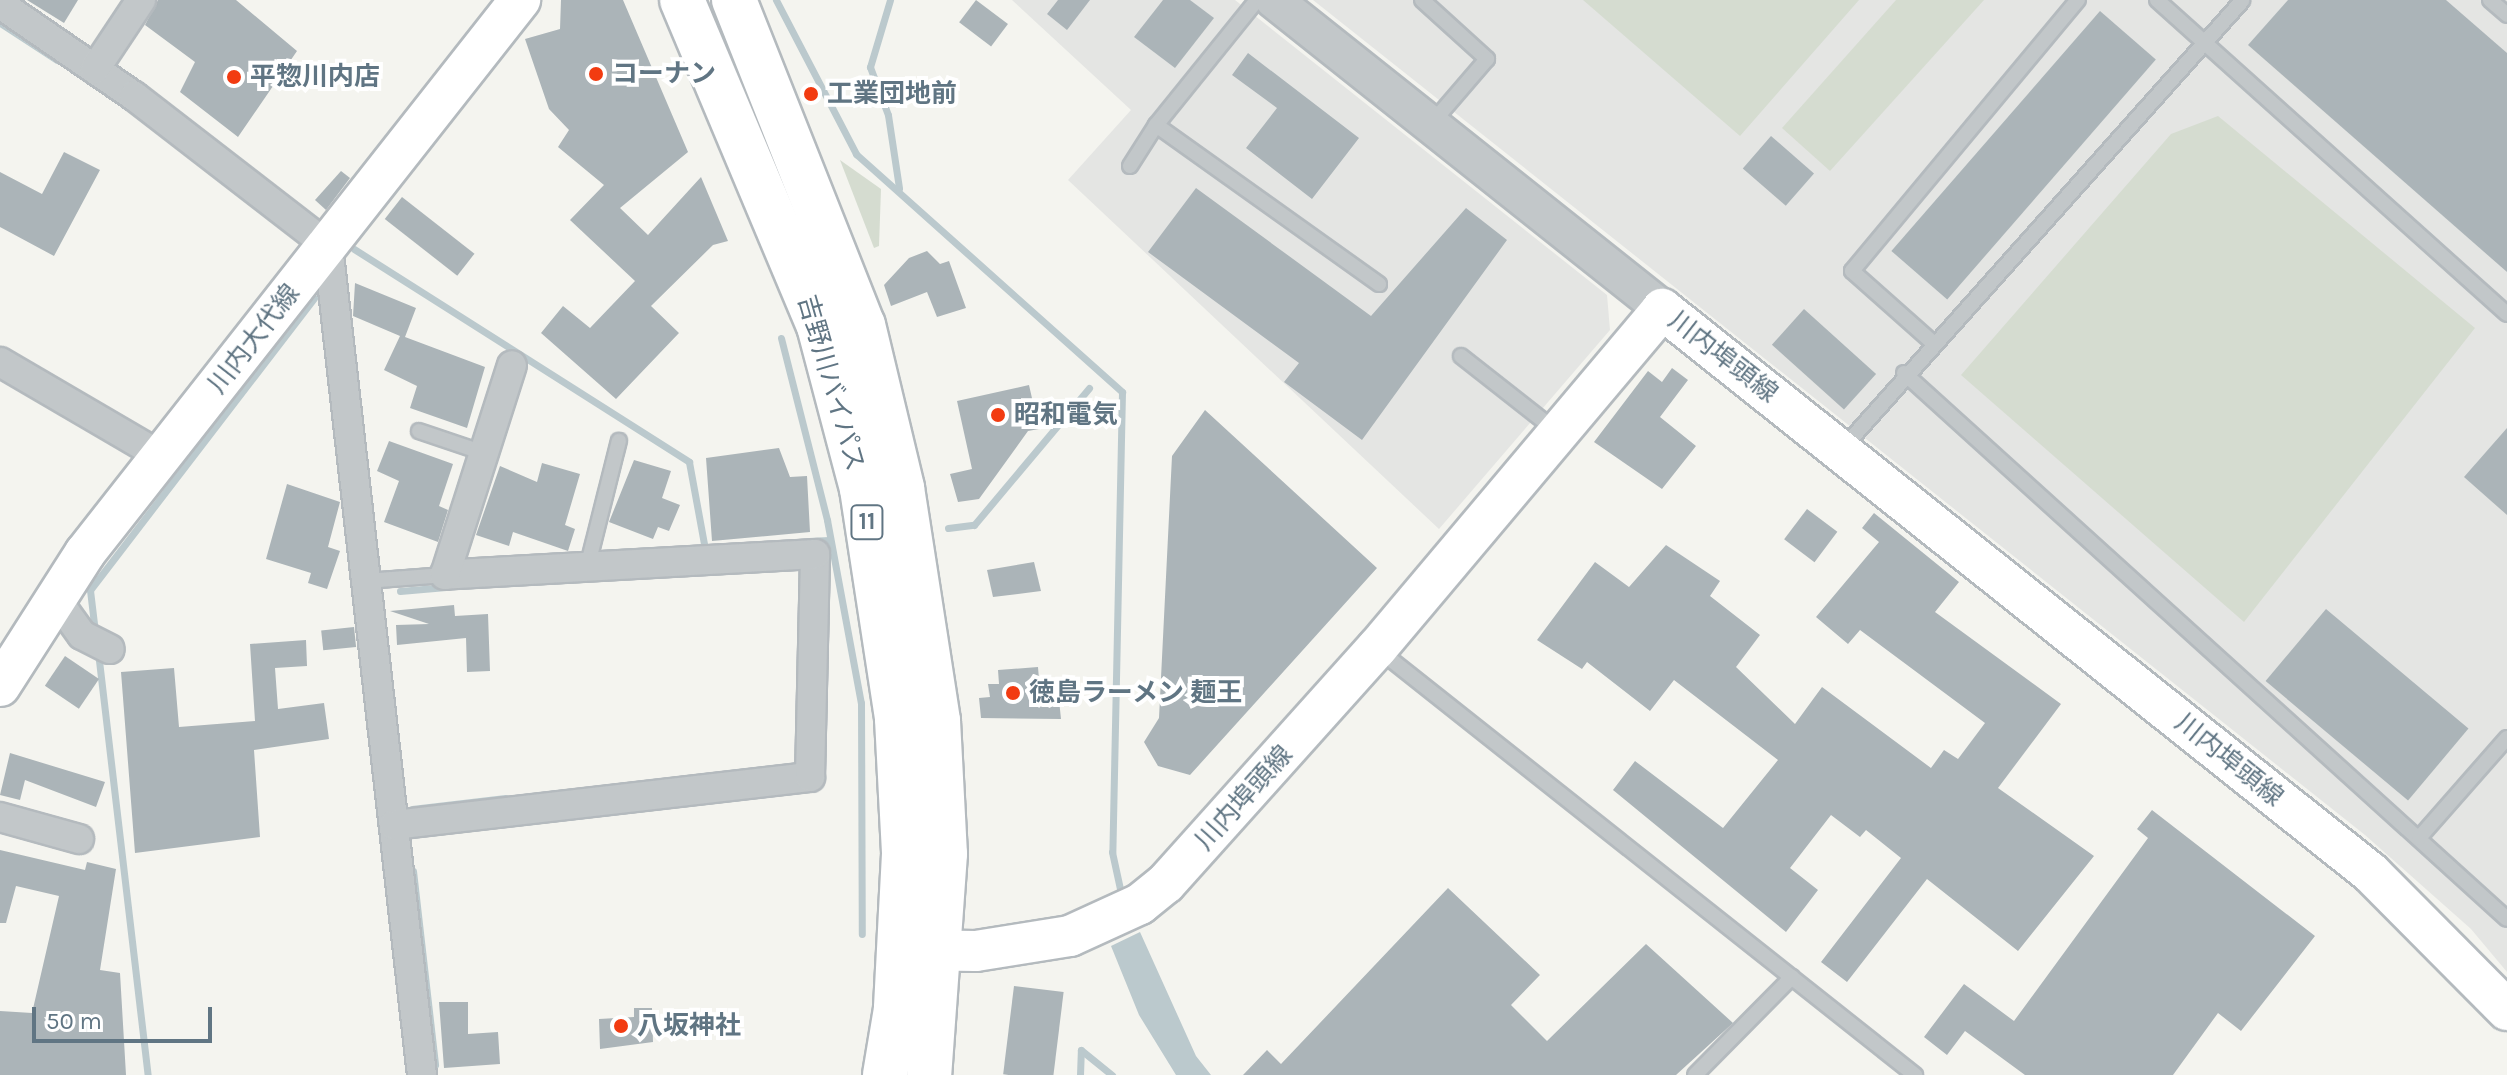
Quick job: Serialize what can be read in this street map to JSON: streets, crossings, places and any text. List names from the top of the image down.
{
  "streets": {
    "highway": ["吉野川バイパス", "11"],
    "main road": ["川内大代線", "川内埠頭線"]
  },
  "crossings": [
    ["川内埠頭線", "吉野川バイパス"]
  ],
  "places": [
    "コーナン",
    "平惣川内店",
    "工業団地前",
    "昭和電気",
    "徳島ラーメン 麺王",
    "八坂神社"
  ],
  "scale_bar": "50 m"
}
